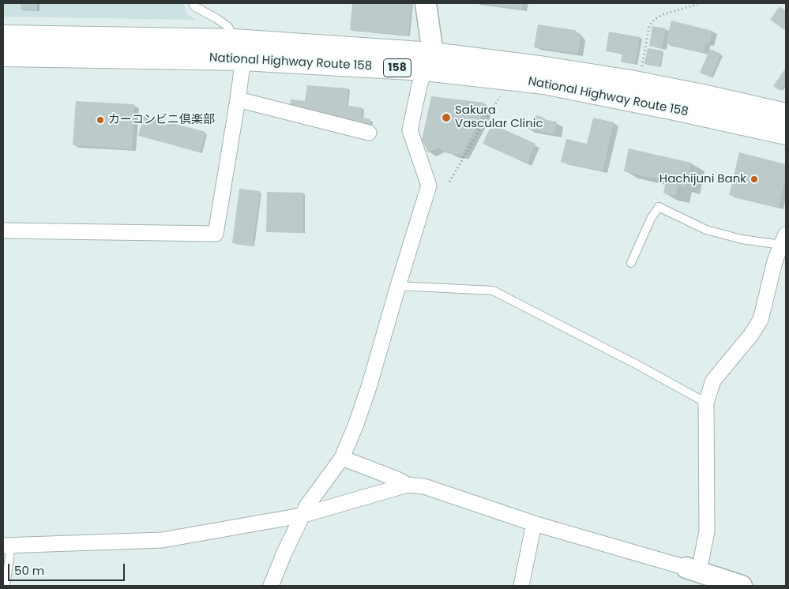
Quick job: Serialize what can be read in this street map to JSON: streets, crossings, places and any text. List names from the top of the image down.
{
  "streets": {
    "highway": ["National Highway Route 158", "158"]
  },
  "places": ["Sakura Vascular Clinic", "カーコンビニ倶楽部", "Hachijuni Bank"],
  "scale_bar": "50 m"
}
